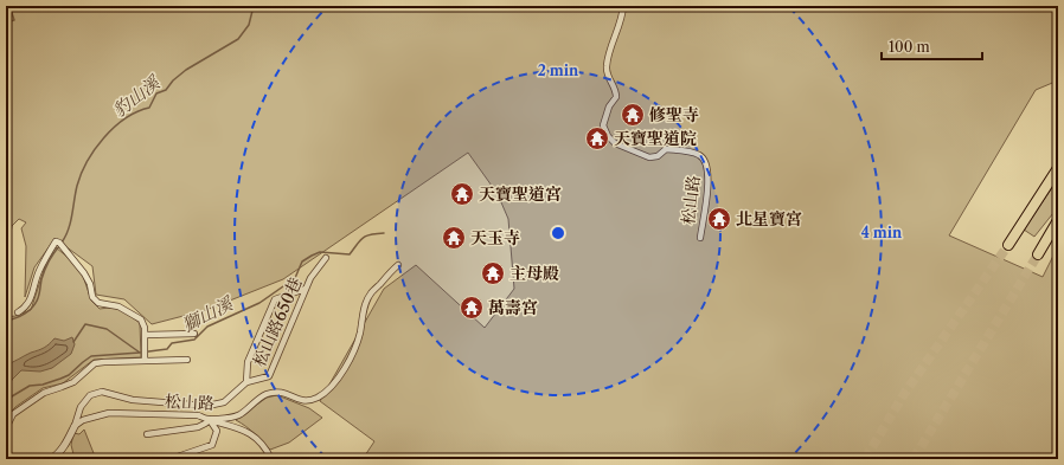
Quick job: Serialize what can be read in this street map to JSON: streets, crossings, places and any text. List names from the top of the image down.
{
  "streets": {
    "street": ["松山路", "松山路650巷"]
  },
  "crossings": [
    ["松山路", "松山路650巷"]
  ],
  "water": ["豹山溪", "獅山溪"],
  "places": {
    "temple": [
      "修聖寺",
      "天寶聖道院",
      "天寶聖道宮",
      "北星寶宮",
      "天玉寺",
      "主母殿",
      "萬壽宮"
    ]
  },
  "scale_bar": "100 m",
  "rings": ["2 min", "4 min"]
}
